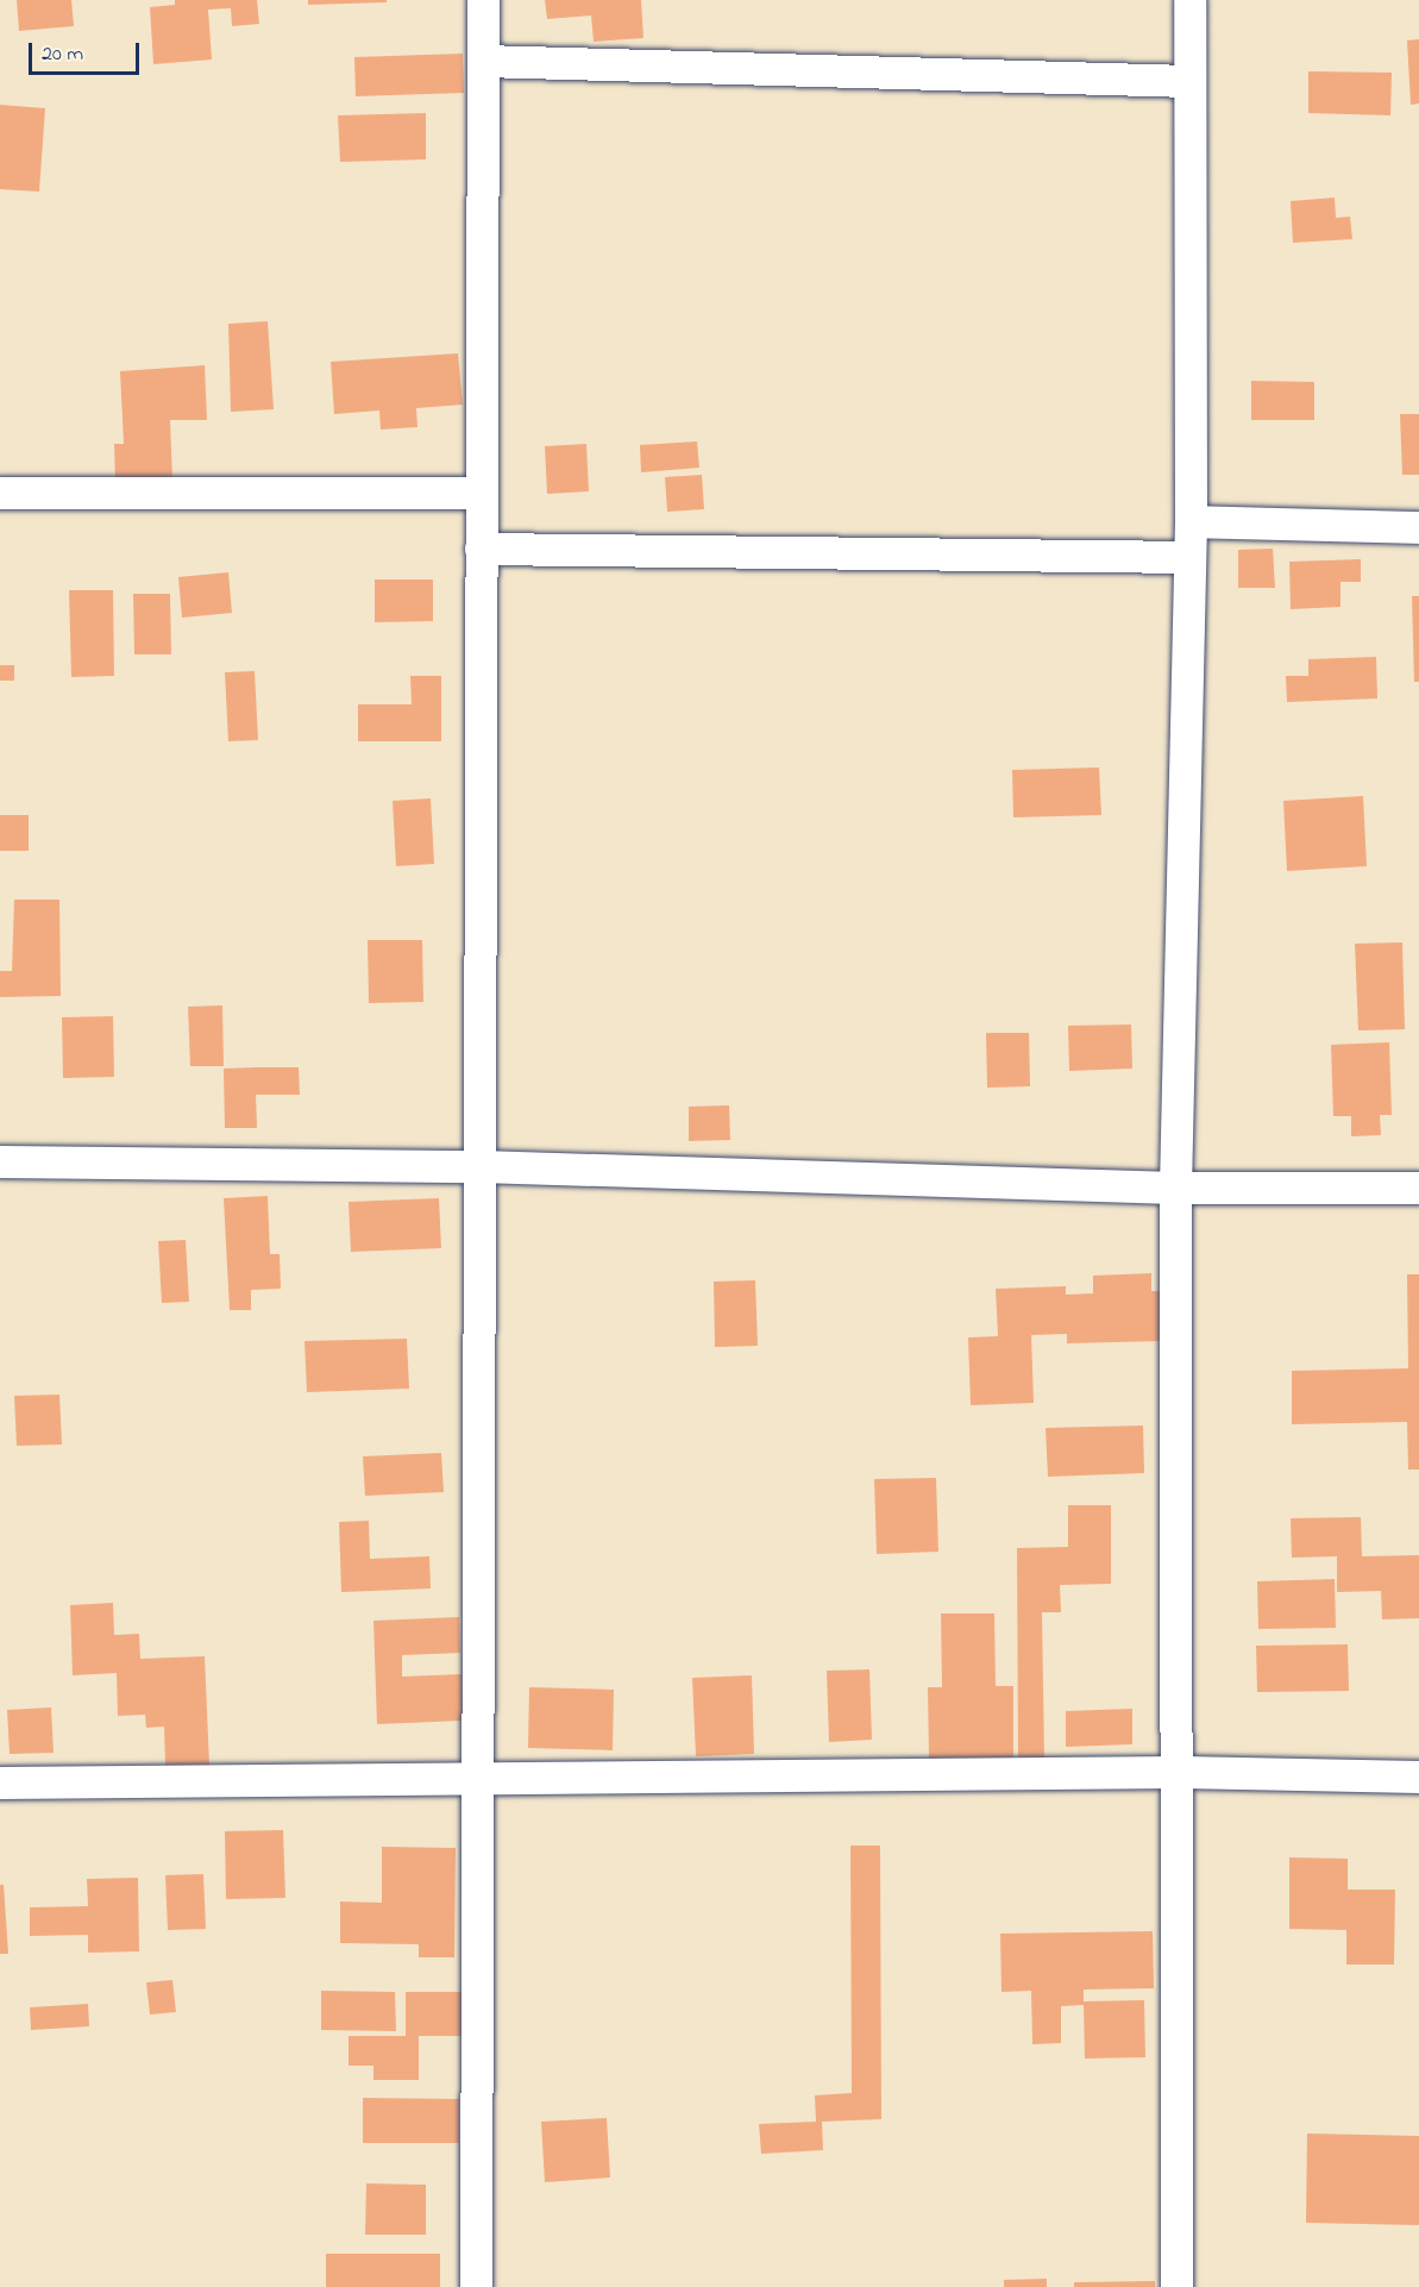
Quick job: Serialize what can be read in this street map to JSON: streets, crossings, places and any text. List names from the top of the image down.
{
  "scale_bar": "20 m"
}
